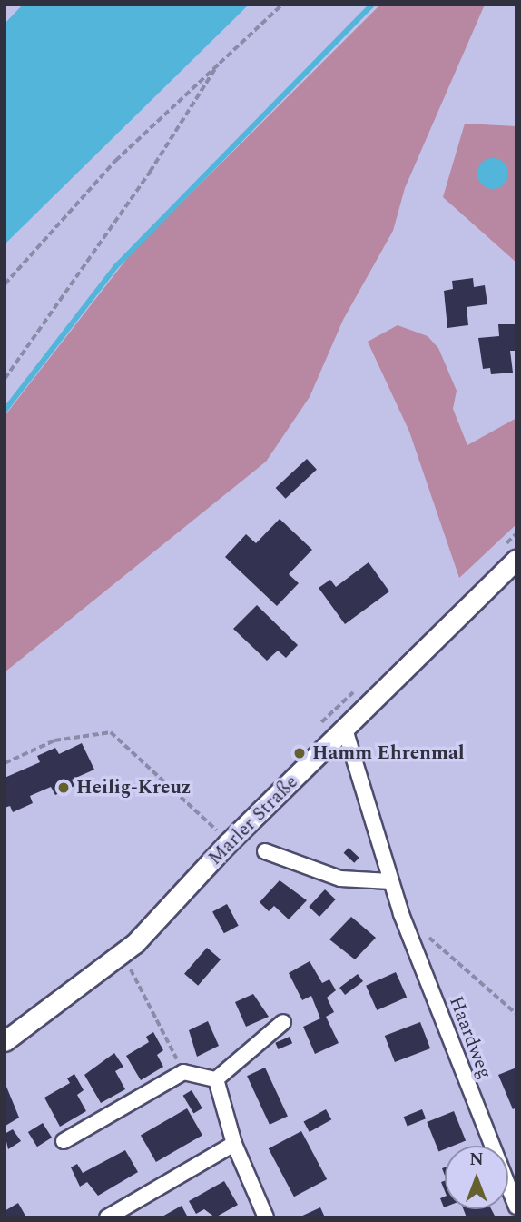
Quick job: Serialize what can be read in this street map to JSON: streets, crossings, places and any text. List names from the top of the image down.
{
  "streets": {
    "main road": ["Marler Straße"],
    "street": ["Haardweg"]
  },
  "crossings": [
    ["Marler Straße", "Haardweg"]
  ],
  "places": ["Hamm Ehrenmal", "Heilig-Kreuz"],
  "north": "top"
}
